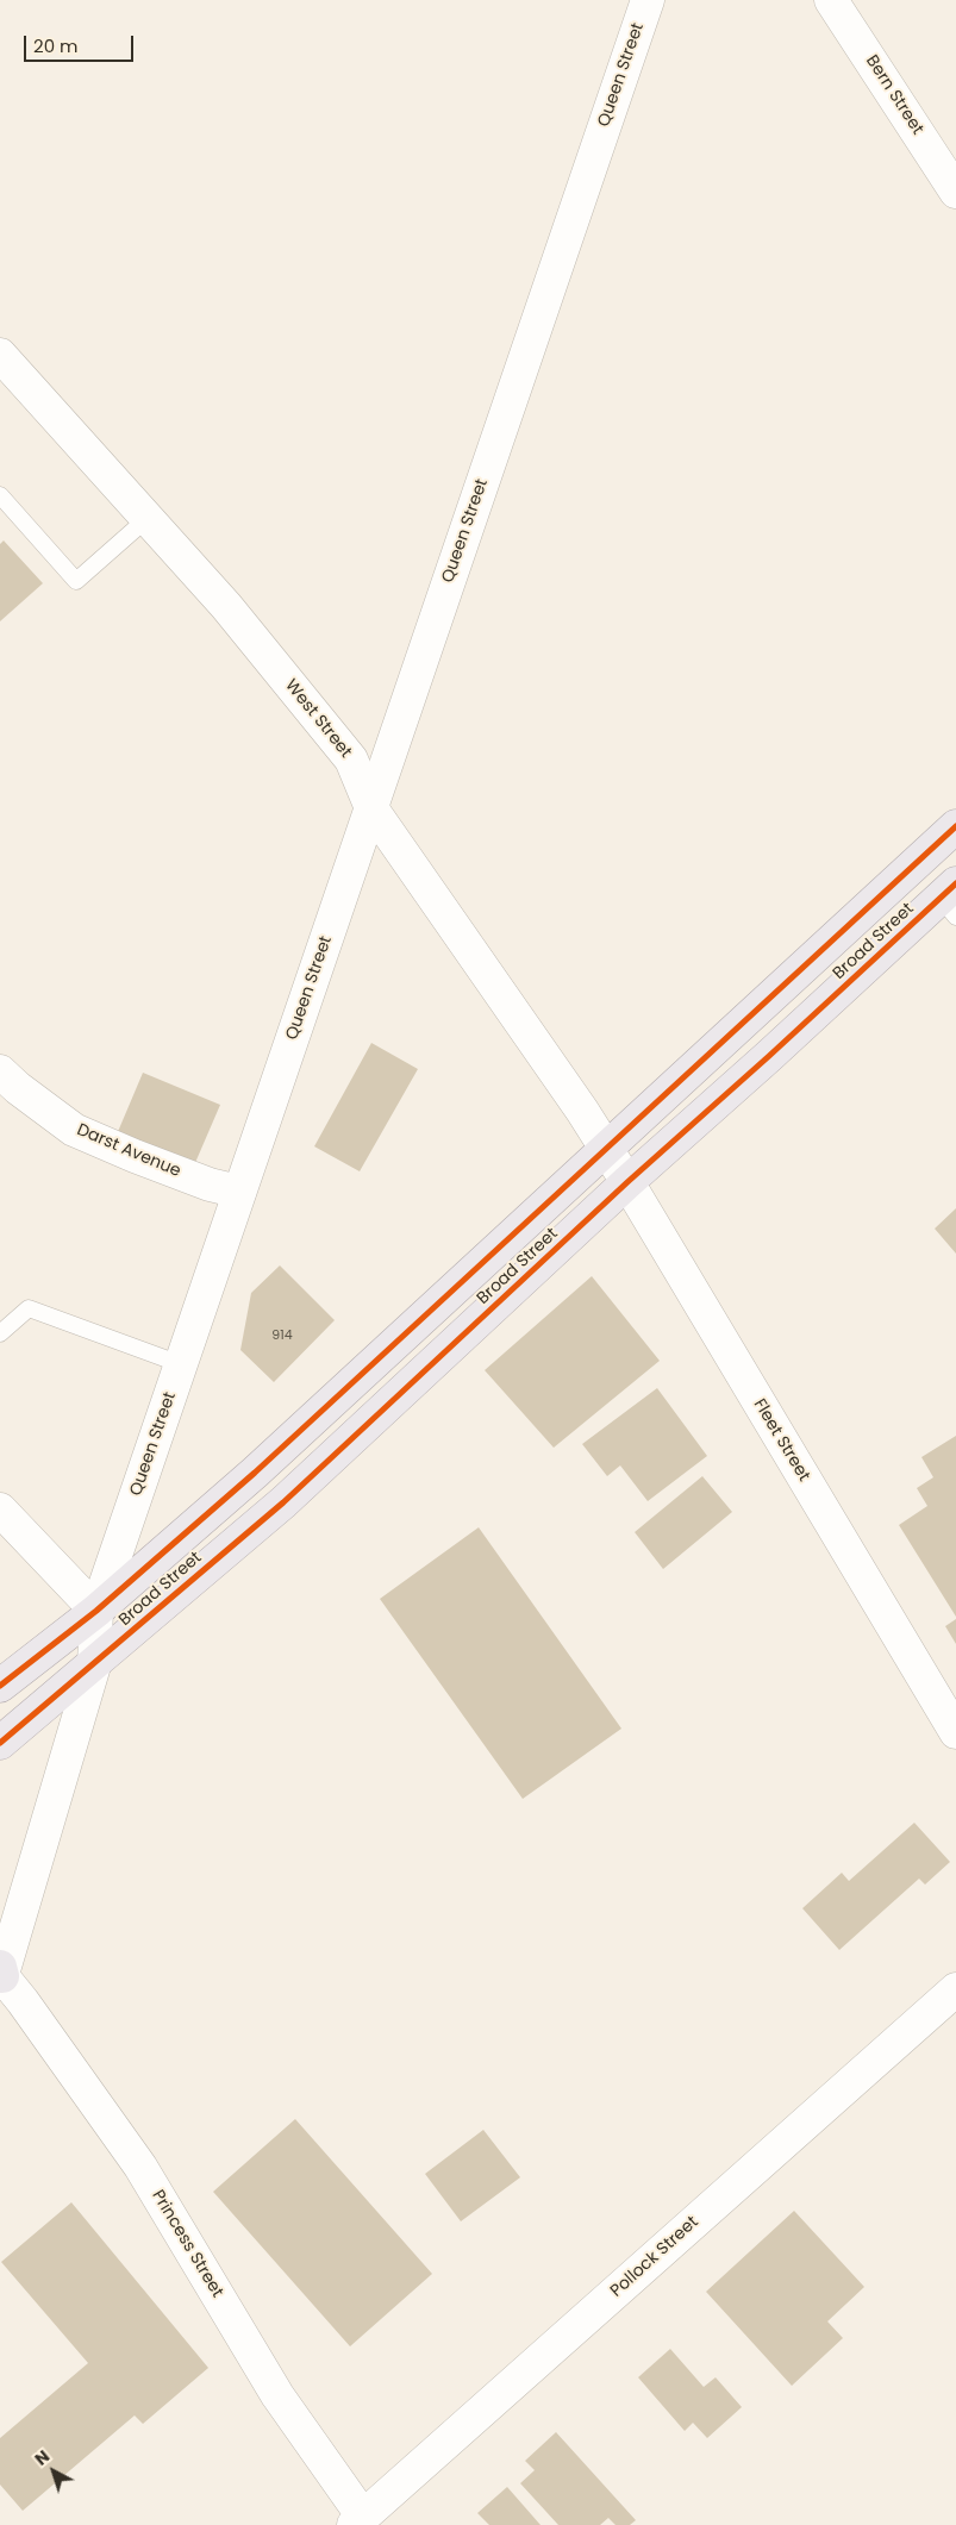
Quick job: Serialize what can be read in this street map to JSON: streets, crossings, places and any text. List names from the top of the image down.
{
  "streets": {
    "main road": ["Broad Street"],
    "street": [
      "Queen Street",
      "Bern Street",
      "West Street",
      "Darst Avenue",
      "Fleet Street",
      "Princess Street",
      "Pollock Street"
    ]
  },
  "crossings": [
    ["Queen Street", "West Street"],
    ["Queen Street", "Broad Street"],
    ["Queen Street", "Darst Avenue"],
    ["Queen Street", "Princess Street"],
    ["West Street", "Broad Street"],
    ["West Street", "Fleet Street"],
    ["Broad Street", "Fleet Street"],
    ["Princess Street", "Pollock Street"]
  ],
  "house_numbers": ["914"],
  "scale_bar": "20 m",
  "north": "top left"
}
